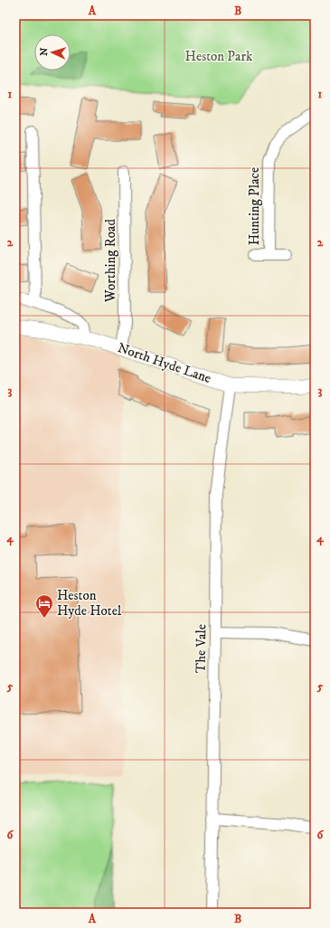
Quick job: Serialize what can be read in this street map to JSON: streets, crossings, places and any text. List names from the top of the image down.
{
  "streets": {
    "street": [
      "Hunting Place",
      "Worthing Road",
      "North Hyde Lane",
      "The Vale"
    ]
  },
  "crossings": [
    ["Worthing Road", "North Hyde Lane"],
    ["North Hyde Lane", "The Vale"]
  ],
  "parks": ["Heston Park"],
  "places": {
    "hotel": ["Heston Hyde Hotel"]
  },
  "north": "left",
  "grid": {
    "columns": ["A", "B"],
    "rows": [
      "1",
      "2",
      "3",
      "4",
      "5",
      "6"
    ]
  }
}
